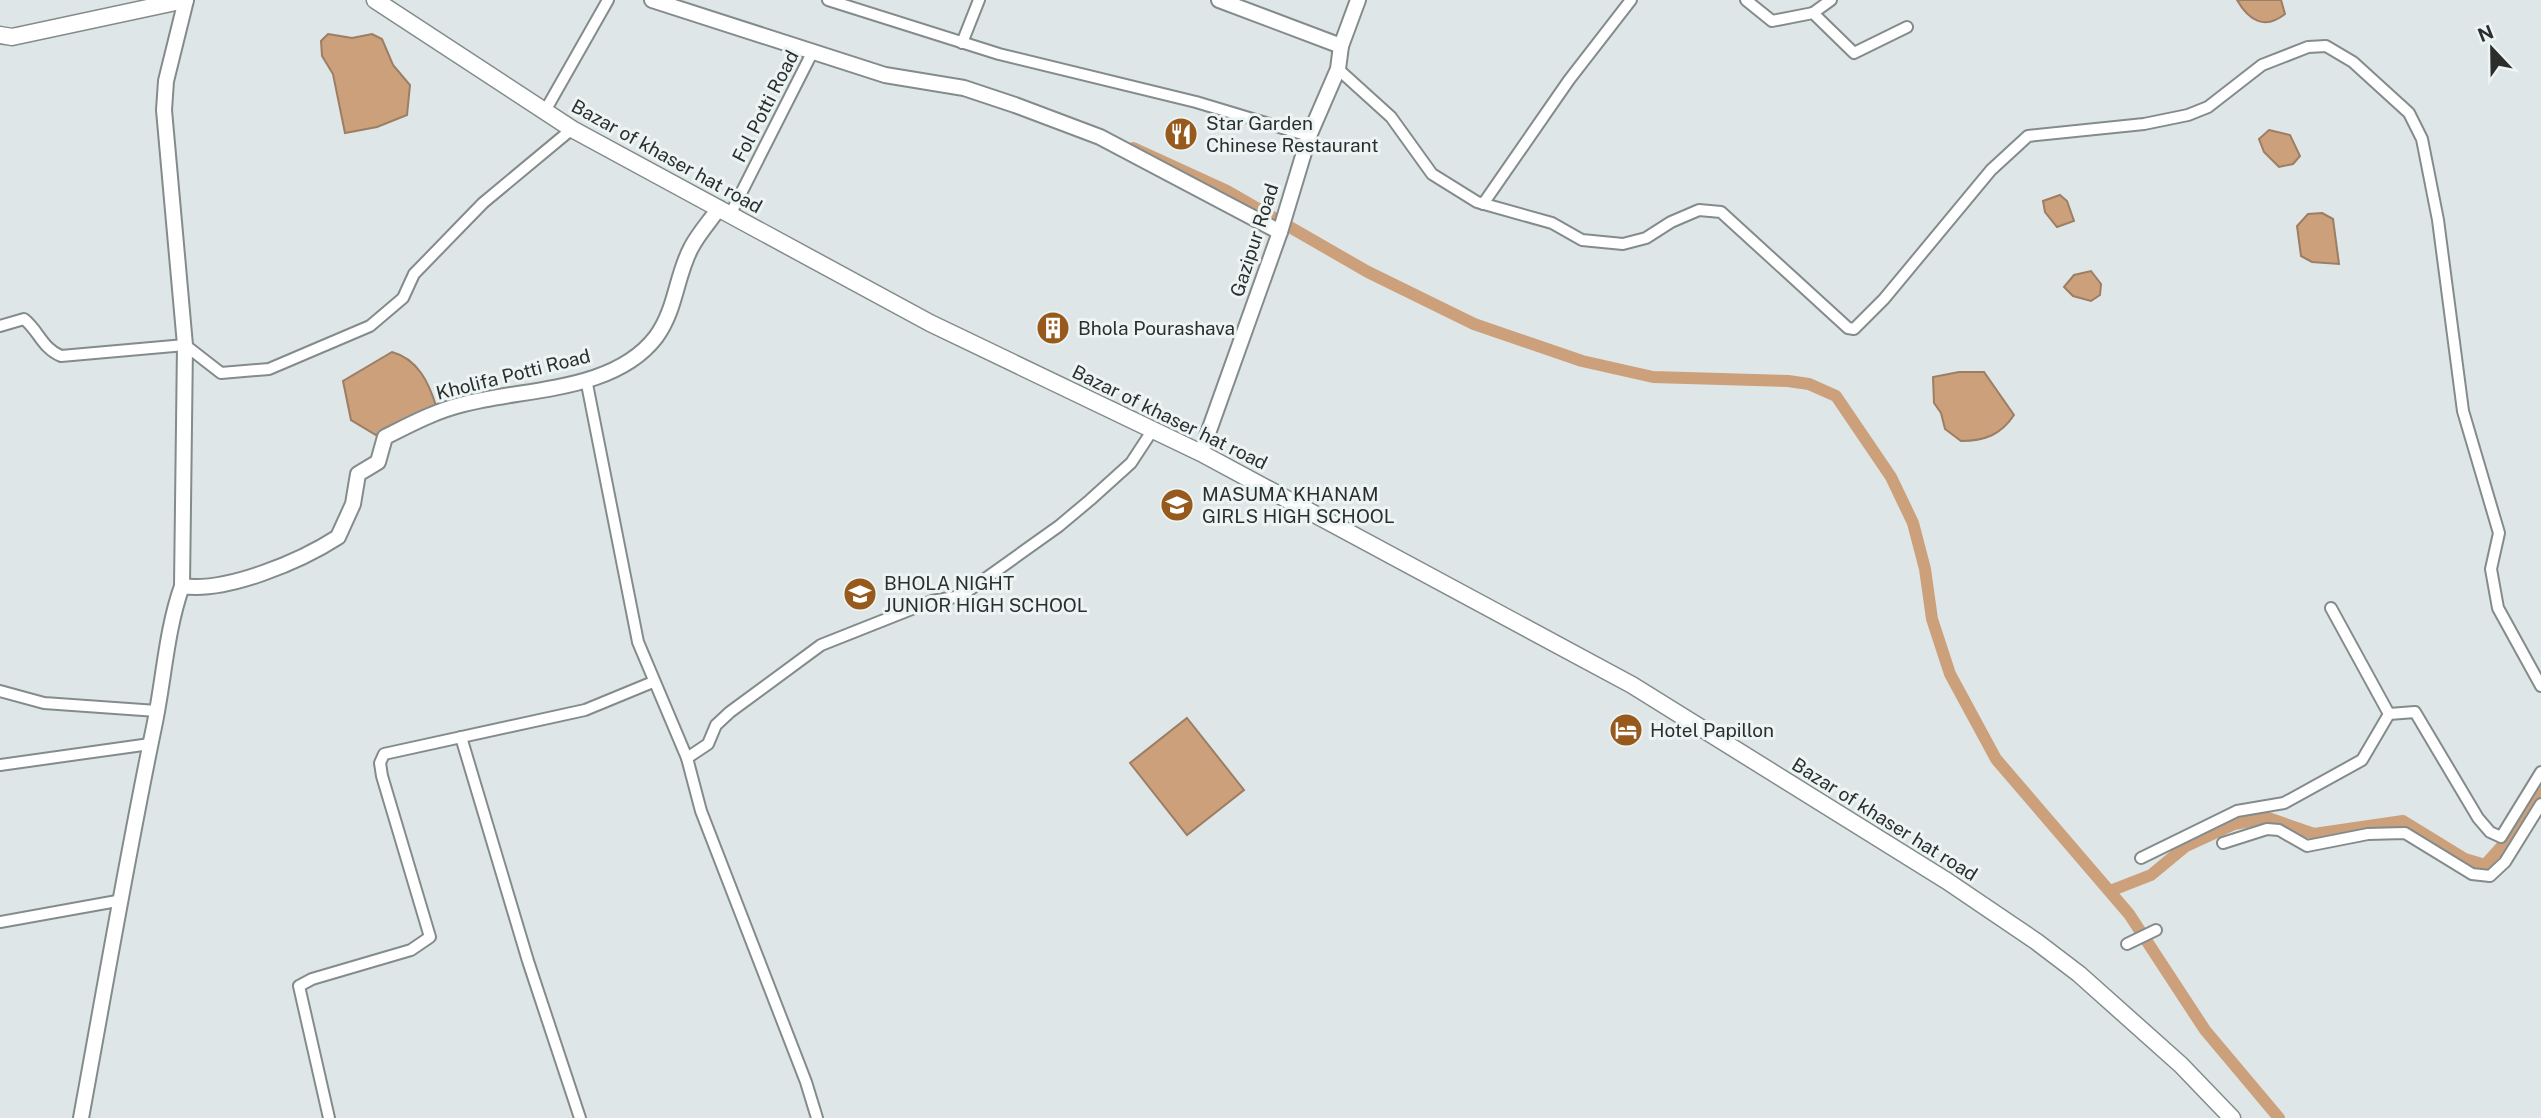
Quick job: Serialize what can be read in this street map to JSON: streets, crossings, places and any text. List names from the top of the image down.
{
  "streets": {
    "main road": ["Bazar of khaser hat road"],
    "street": ["Fol Potti Road", "Gazipur Road", "Kholifa Potti Road"]
  },
  "crossings": [
    ["Fol Potti Road", "Bazar of khaser hat road"],
    ["Fol Potti Road", "Kholifa Potti Road"],
    ["Bazar of khaser hat road", "Gazipur Road"],
    ["Bazar of khaser hat road", "Kholifa Potti Road"]
  ],
  "places": {
    "restaurant": ["Star Garden Chinese Restaurant"],
    "building": ["Bhola Pourashava"],
    "school or university": ["MASUMA KHANAM GIRLS HIGH SCHOOL", "BHOLA NIGHT JUNIOR HIGH SCHOOL"],
    "hotel": ["Hotel Papillon"]
  },
  "north": "top"
}
